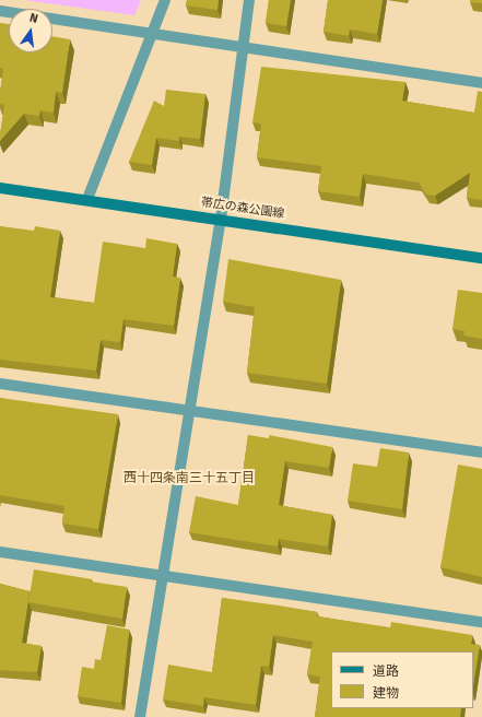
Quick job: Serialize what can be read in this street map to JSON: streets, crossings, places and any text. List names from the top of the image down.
{
  "streets": {
    "main road": ["帯広の森公園線"]
  },
  "districts": ["西十四条南三十五丁目"],
  "legend": ["道路", "建物"],
  "north": "top"
}
